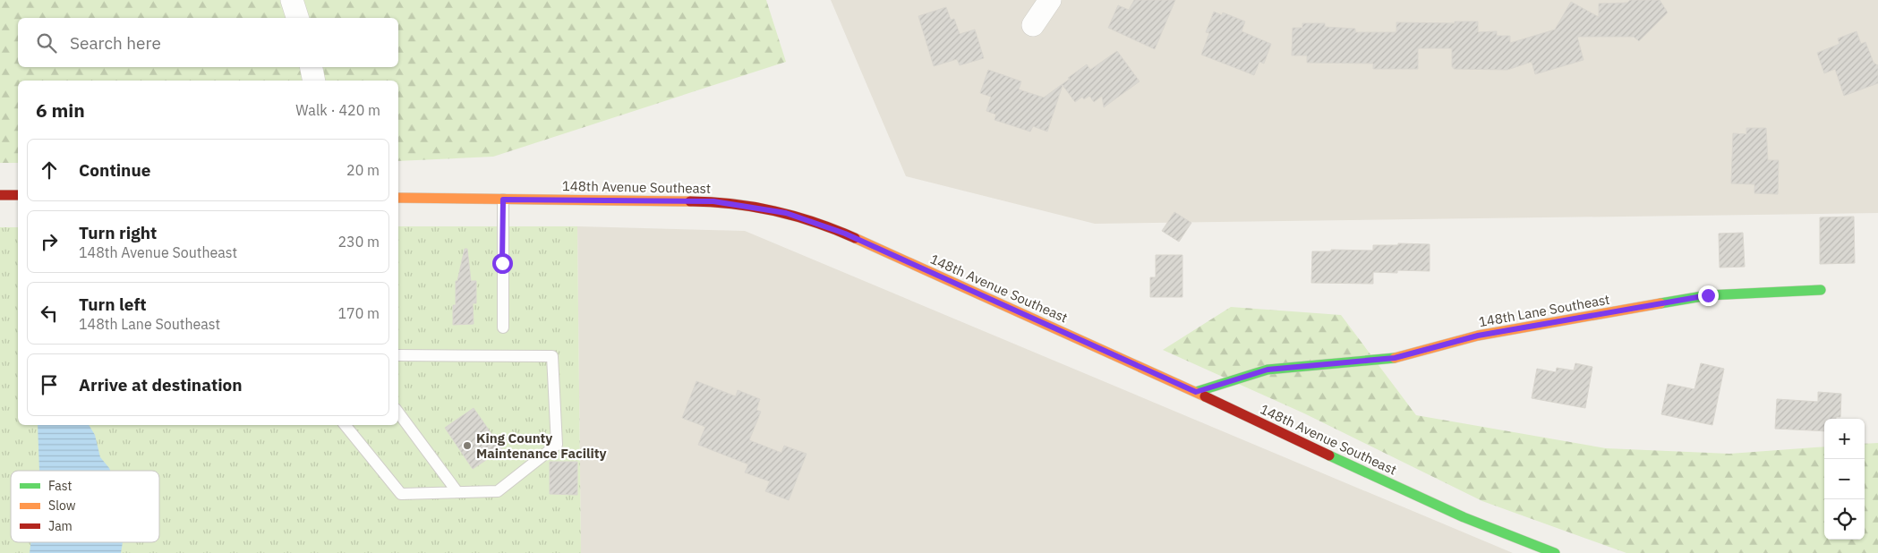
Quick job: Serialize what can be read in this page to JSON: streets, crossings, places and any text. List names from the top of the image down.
{
  "streets": {
    "street": ["148th Avenue Southeast", "148th Lane Southeast"]
  },
  "crossings": [
    ["148th Avenue Southeast", "148th Lane Southeast"]
  ],
  "places": ["King County Maintenance Facility"],
  "legend": ["Fast", "Slow", "Jam"],
  "page": {
    "search": "Search here",
    "heading": ["6 min", "Walk · 420 m"],
    "list": [
      ["Continue", "20 m"],
      ["Turn right", "148th Avenue Southeast", "230 m"],
      ["Turn left", "148th Lane Southeast", "170 m"],
      "Arrive at destination"
    ],
    "map_buttons": ["+", "−"]
  }
}
